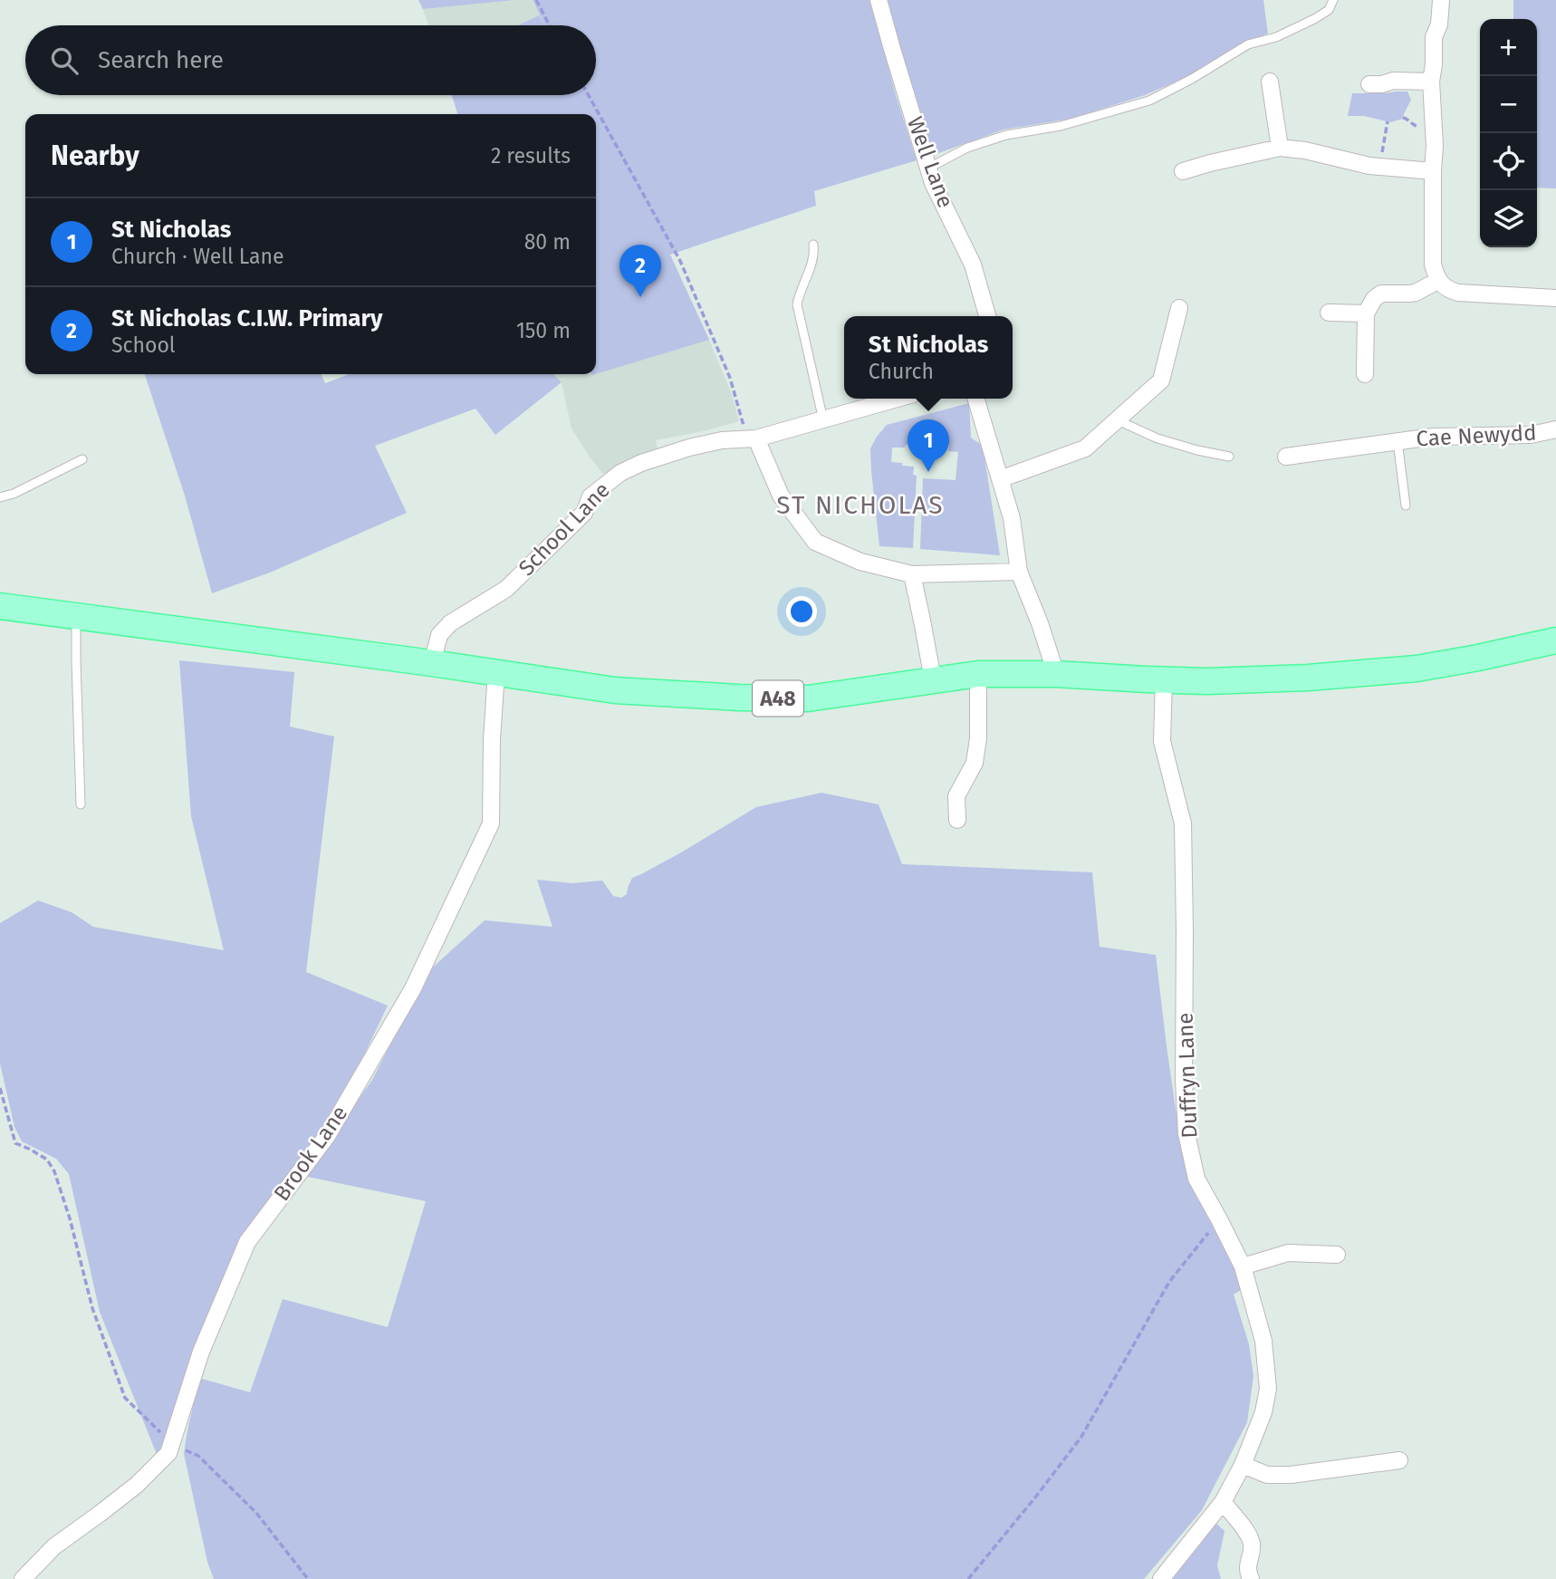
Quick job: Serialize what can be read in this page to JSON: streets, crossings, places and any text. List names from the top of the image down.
{
  "streets": {
    "main road": ["A48"],
    "street": [
      "Well Lane",
      "Cae Newydd",
      "School Lane",
      "Duffryn Lane",
      "Brook Lane"
    ]
  },
  "crossings": [
    ["School Lane", "A48"],
    ["A48", "Duffryn Lane"],
    ["A48", "Brook Lane"]
  ],
  "districts": ["ST NICHOLAS"],
  "page": {
    "map_buttons": ["+", "−"],
    "search": "Search here",
    "heading": ["Nearby", "2 results"],
    "list": [
      {
        "mark": "1",
        "name": "St Nicholas",
        "note": "Church · Well Lane",
        "value": "80 m"
      },
      {
        "mark": "2",
        "name": "St Nicholas C.I.W. Primary",
        "note": "School",
        "value": "150 m"
      }
    ],
    "pins": ["2", "1"],
    "popup": ["St Nicholas", "Church"]
  }
}
